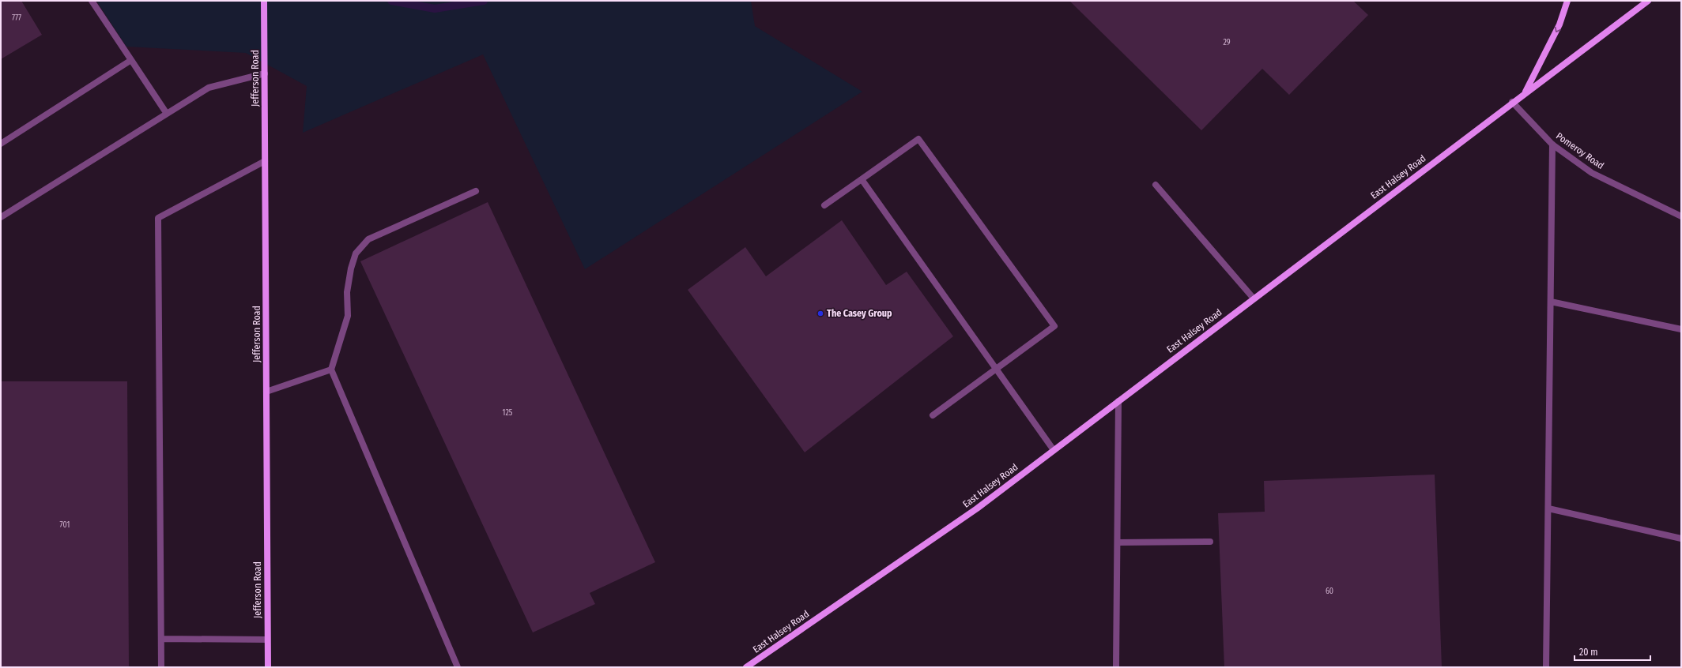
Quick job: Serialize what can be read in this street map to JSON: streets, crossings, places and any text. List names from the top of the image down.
{
  "streets": {
    "main road": ["Jefferson Road", "East Halsey Road"],
    "street": ["Pomeroy Road"]
  },
  "crossings": [
    ["Pomeroy Road", "East Halsey Road"]
  ],
  "places": ["The Casey Group"],
  "house_numbers": [
    "777",
    "29",
    "125",
    "701",
    "60"
  ],
  "scale_bar": "20 m"
}
